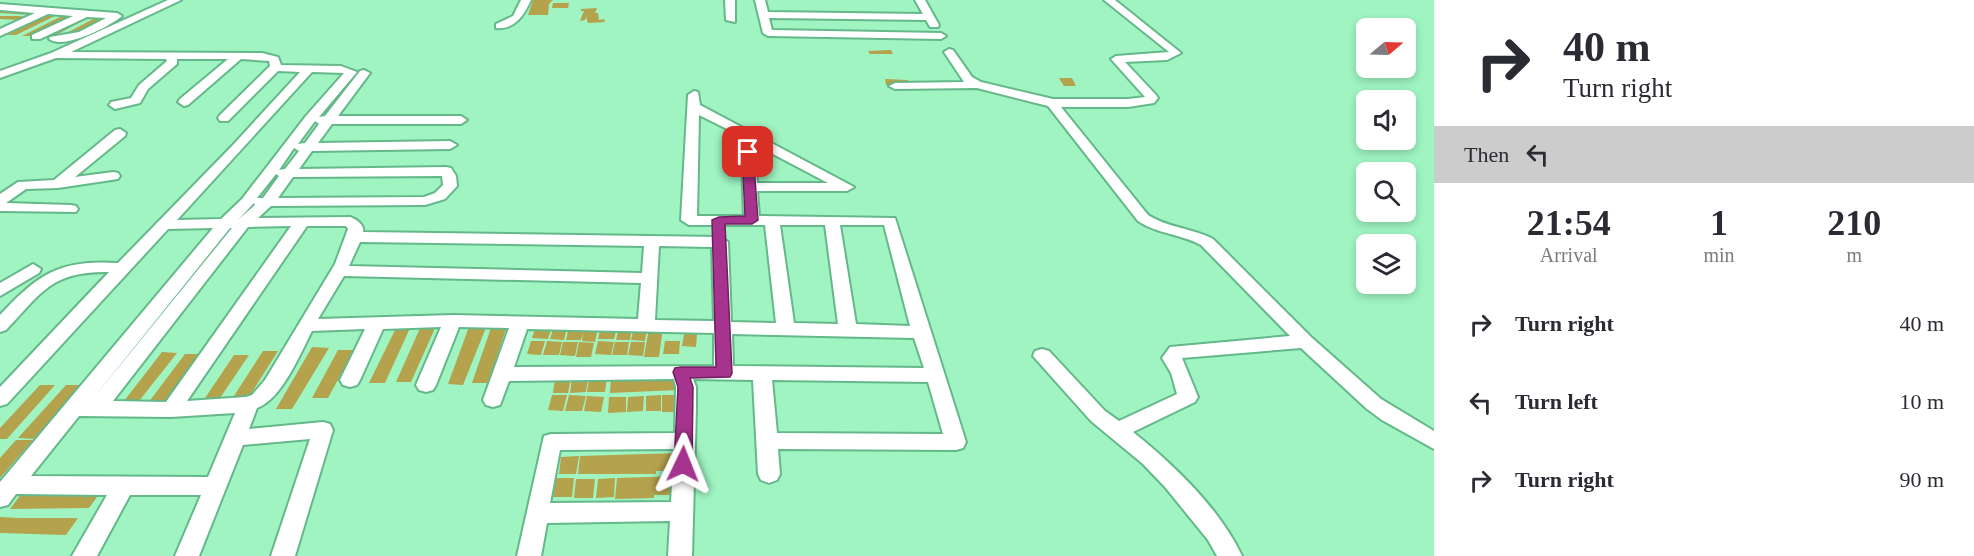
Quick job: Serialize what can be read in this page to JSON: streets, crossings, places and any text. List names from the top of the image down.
{
  "north": "right",
  "page": {
    "turn": ["40 m", "Turn right"],
    "then": "Then",
    "eta": [
      "21:54",
      "Arrival",
      "1",
      "min",
      "210",
      "m"
    ],
    "list": [
      {
        "name": "Turn right",
        "value": "40 m"
      },
      {
        "name": "Turn left",
        "value": "10 m"
      },
      {
        "name": "Turn right",
        "value": "90 m"
      }
    ]
  }
}
